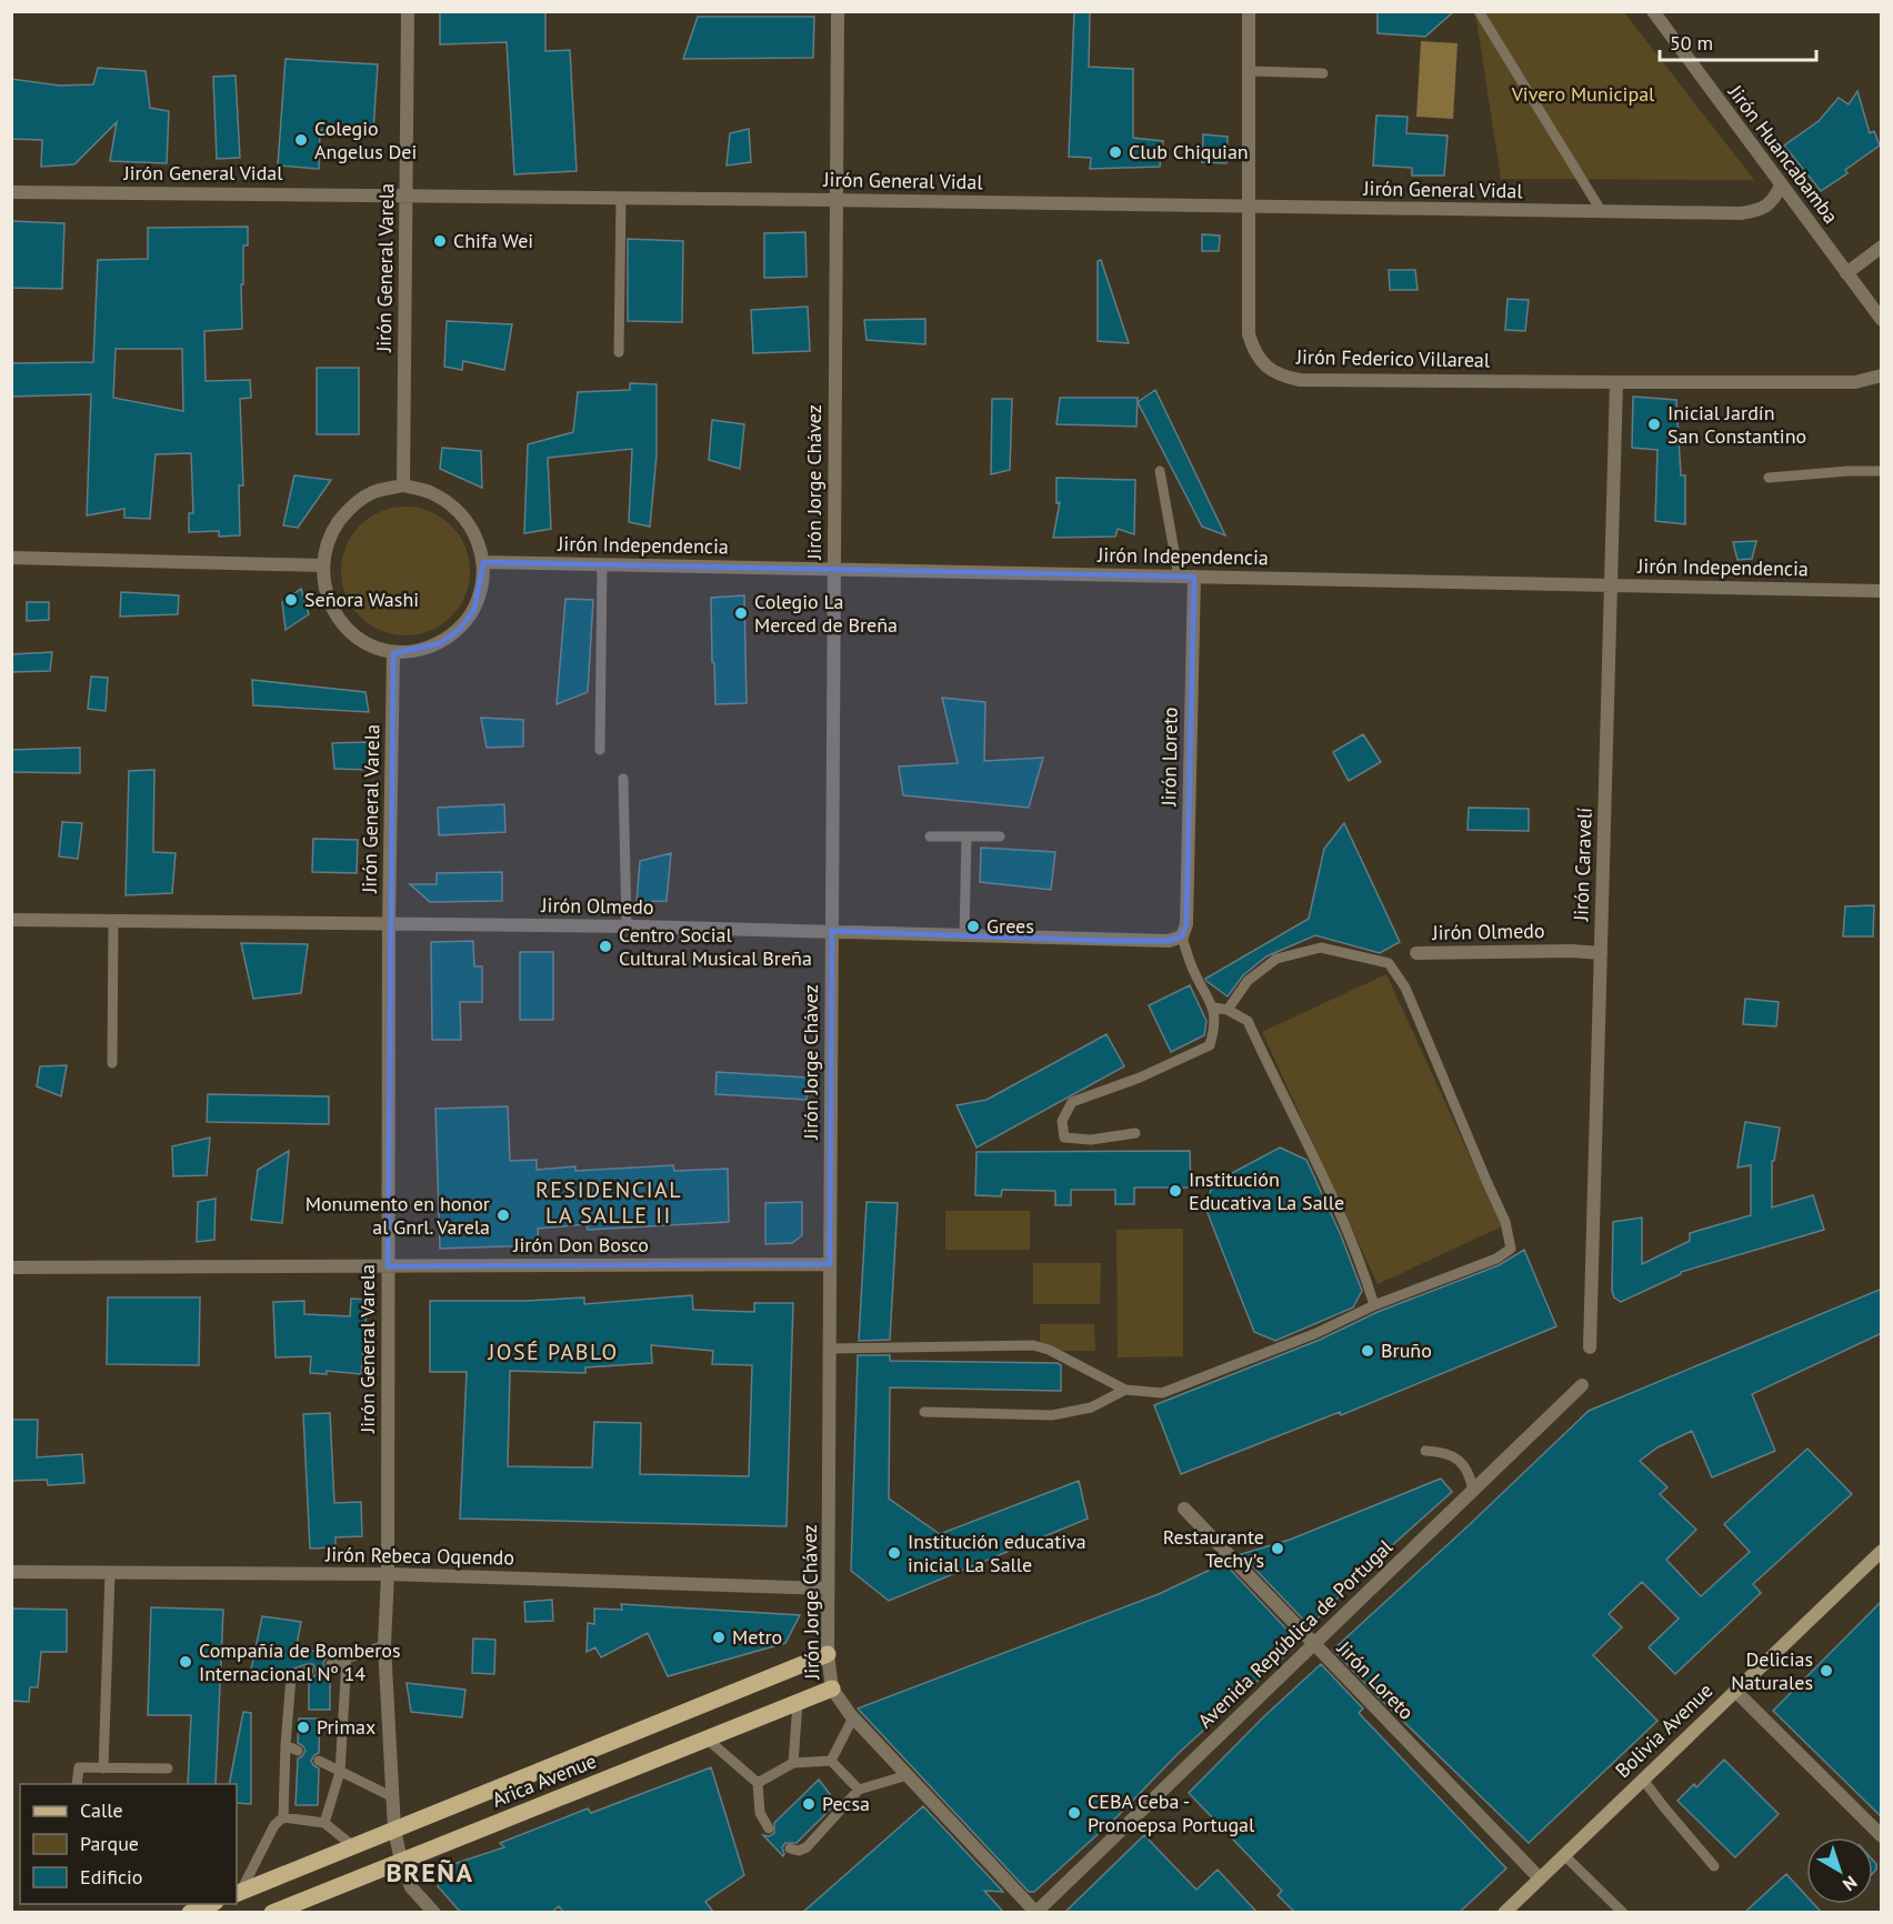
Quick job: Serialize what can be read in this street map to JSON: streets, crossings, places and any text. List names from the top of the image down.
{
  "streets": {
    "main road": ["Bolivia Avenue", "Arica Avenue"],
    "street": [
      "Jirón Huancabamba",
      "Jirón General Vidal",
      "Jirón General Varela",
      "Jirón Federico Villareal",
      "Jirón Jorge Chávez",
      "Jirón Independencia",
      "Jirón Loreto",
      "Jirón Caravelí",
      "Jirón Olmedo",
      "Jirón Don Bosco",
      "Jirón Rebeca Oquendo",
      "Avenida República de Portugal"
    ]
  },
  "crossings": [
    ["Jirón Huancabamba", "Jirón General Vidal"],
    ["Jirón General Vidal", "Jirón General Varela"],
    ["Jirón General Vidal", "Jirón Federico Villareal"],
    ["Jirón General Vidal", "Jirón Jorge Chávez"],
    ["Jirón General Varela", "Jirón Independencia"],
    ["Jirón General Varela", "Jirón Olmedo"],
    ["Jirón General Varela", "Jirón Don Bosco"],
    ["Jirón General Varela", "Jirón Rebeca Oquendo"],
    ["Jirón General Varela", "Arica Avenue"],
    ["Jirón Federico Villareal", "Jirón Caravelí"],
    ["Jirón Jorge Chávez", "Jirón Independencia"],
    ["Jirón Jorge Chávez", "Jirón Olmedo"],
    ["Jirón Jorge Chávez", "Jirón Don Bosco"],
    ["Jirón Jorge Chávez", "Jirón Rebeca Oquendo"],
    ["Jirón Jorge Chávez", "Avenida República de Portugal"],
    ["Jirón Jorge Chávez", "Arica Avenue"],
    ["Jirón Independencia", "Jirón Loreto"],
    ["Jirón Independencia", "Jirón Caravelí"],
    ["Jirón Loreto", "Jirón Olmedo"],
    ["Jirón Loreto", "Avenida República de Portugal"],
    ["Jirón Loreto", "Bolivia Avenue"],
    ["Jirón Caravelí", "Jirón Olmedo"]
  ],
  "districts": ["RESIDENCIAL LA SALLE II", "JOSÉ PABLO", "BREÑA"],
  "parks": ["Vivero Municipal"],
  "places": [
    "Colegio Angelus Dei",
    "Club Chiquian",
    "Chifa Wei",
    "Inicial Jardín San Constantino",
    "Señora Washi",
    "Colegio La Merced de Breña",
    "Grees",
    "Centro Social Cultural Musical Breña",
    "Institución Educativa La Salle",
    "Monumento en honor al Gnrl. Varela",
    "Bruño",
    "Restaurante Techy's",
    "Institución educativa inicial La Salle",
    "Metro",
    "Compañía de Bomberos Internacional Nº 14",
    "Delicias Naturales",
    "Primax",
    "Pecsa",
    "CEBA Ceba - Pronoepsa Portugal"
  ],
  "legend": ["Calle", "Parque", "Edificio"],
  "scale_bar": "50 m",
  "north": "bottom right"
}
